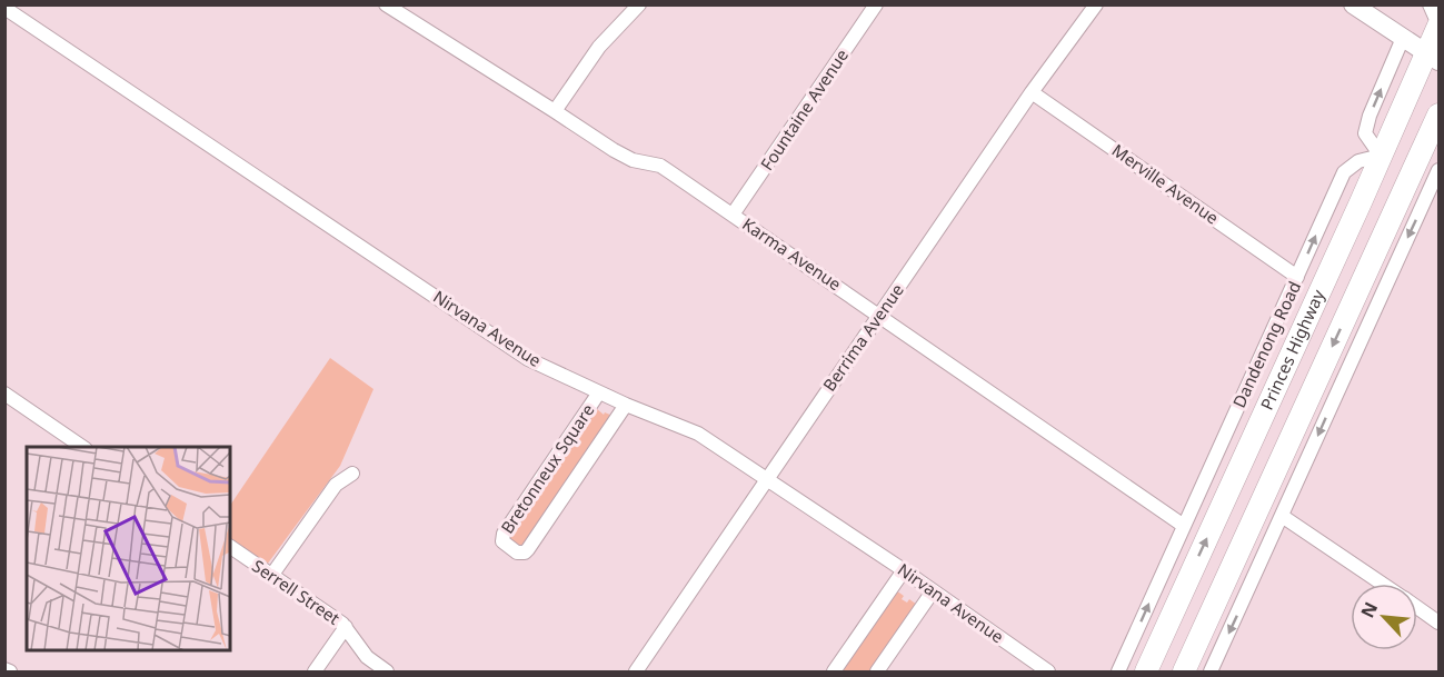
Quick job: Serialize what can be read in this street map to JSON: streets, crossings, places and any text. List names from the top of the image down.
{
  "streets": {
    "highway": ["Princes Highway"],
    "street": [
      "Fountaine Avenue",
      "Merville Avenue",
      "Karma Avenue",
      "Nirvana Avenue",
      "Berrima Avenue",
      "Dandenong Road",
      "Bretonneux Square",
      "Serrell Street"
    ]
  },
  "crossings": [
    ["Fountaine Avenue", "Karma Avenue"],
    ["Merville Avenue", "Berrima Avenue"],
    ["Merville Avenue", "Dandenong Road"],
    ["Karma Avenue", "Berrima Avenue"],
    ["Karma Avenue", "Dandenong Road"],
    ["Nirvana Avenue", "Berrima Avenue"],
    ["Nirvana Avenue", "Bretonneux Square"],
    ["Dandenong Road", "Princes Highway"]
  ],
  "north": "top left"
}
